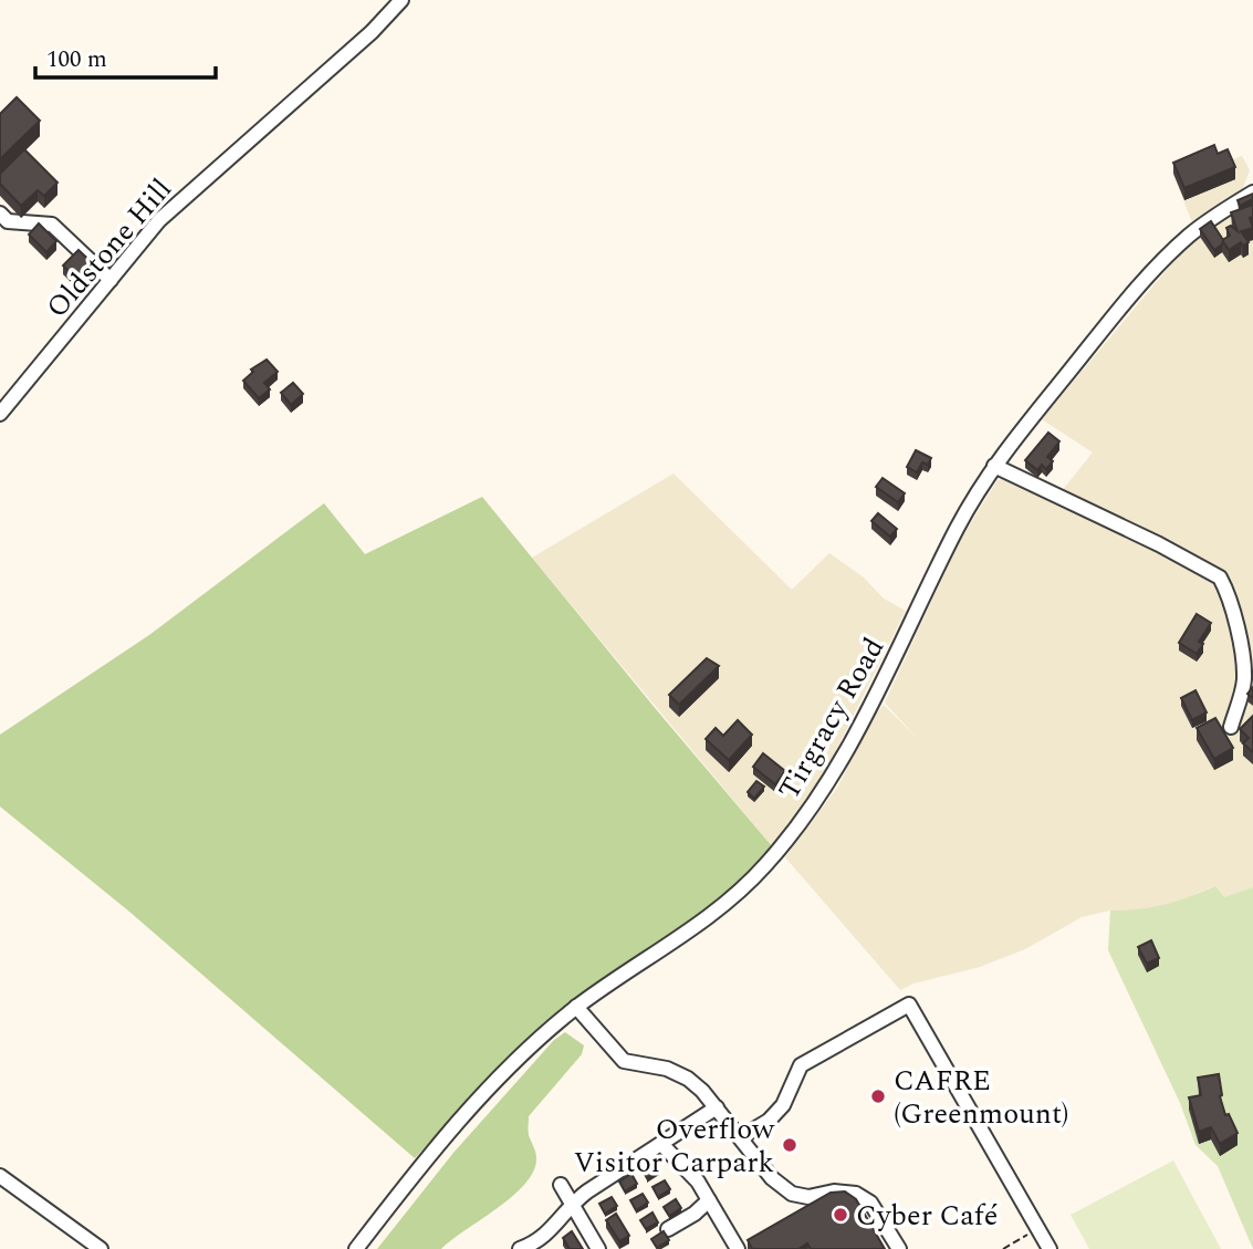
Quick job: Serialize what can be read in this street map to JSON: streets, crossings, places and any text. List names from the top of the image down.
{
  "streets": {
    "street": ["Oldstone Hill", "Tirgracy Road"]
  },
  "places": ["CAFRE (Greenmount)", "Overflow Visitor Carpark", "Cyber Café"],
  "scale_bar": "100 m"
}
